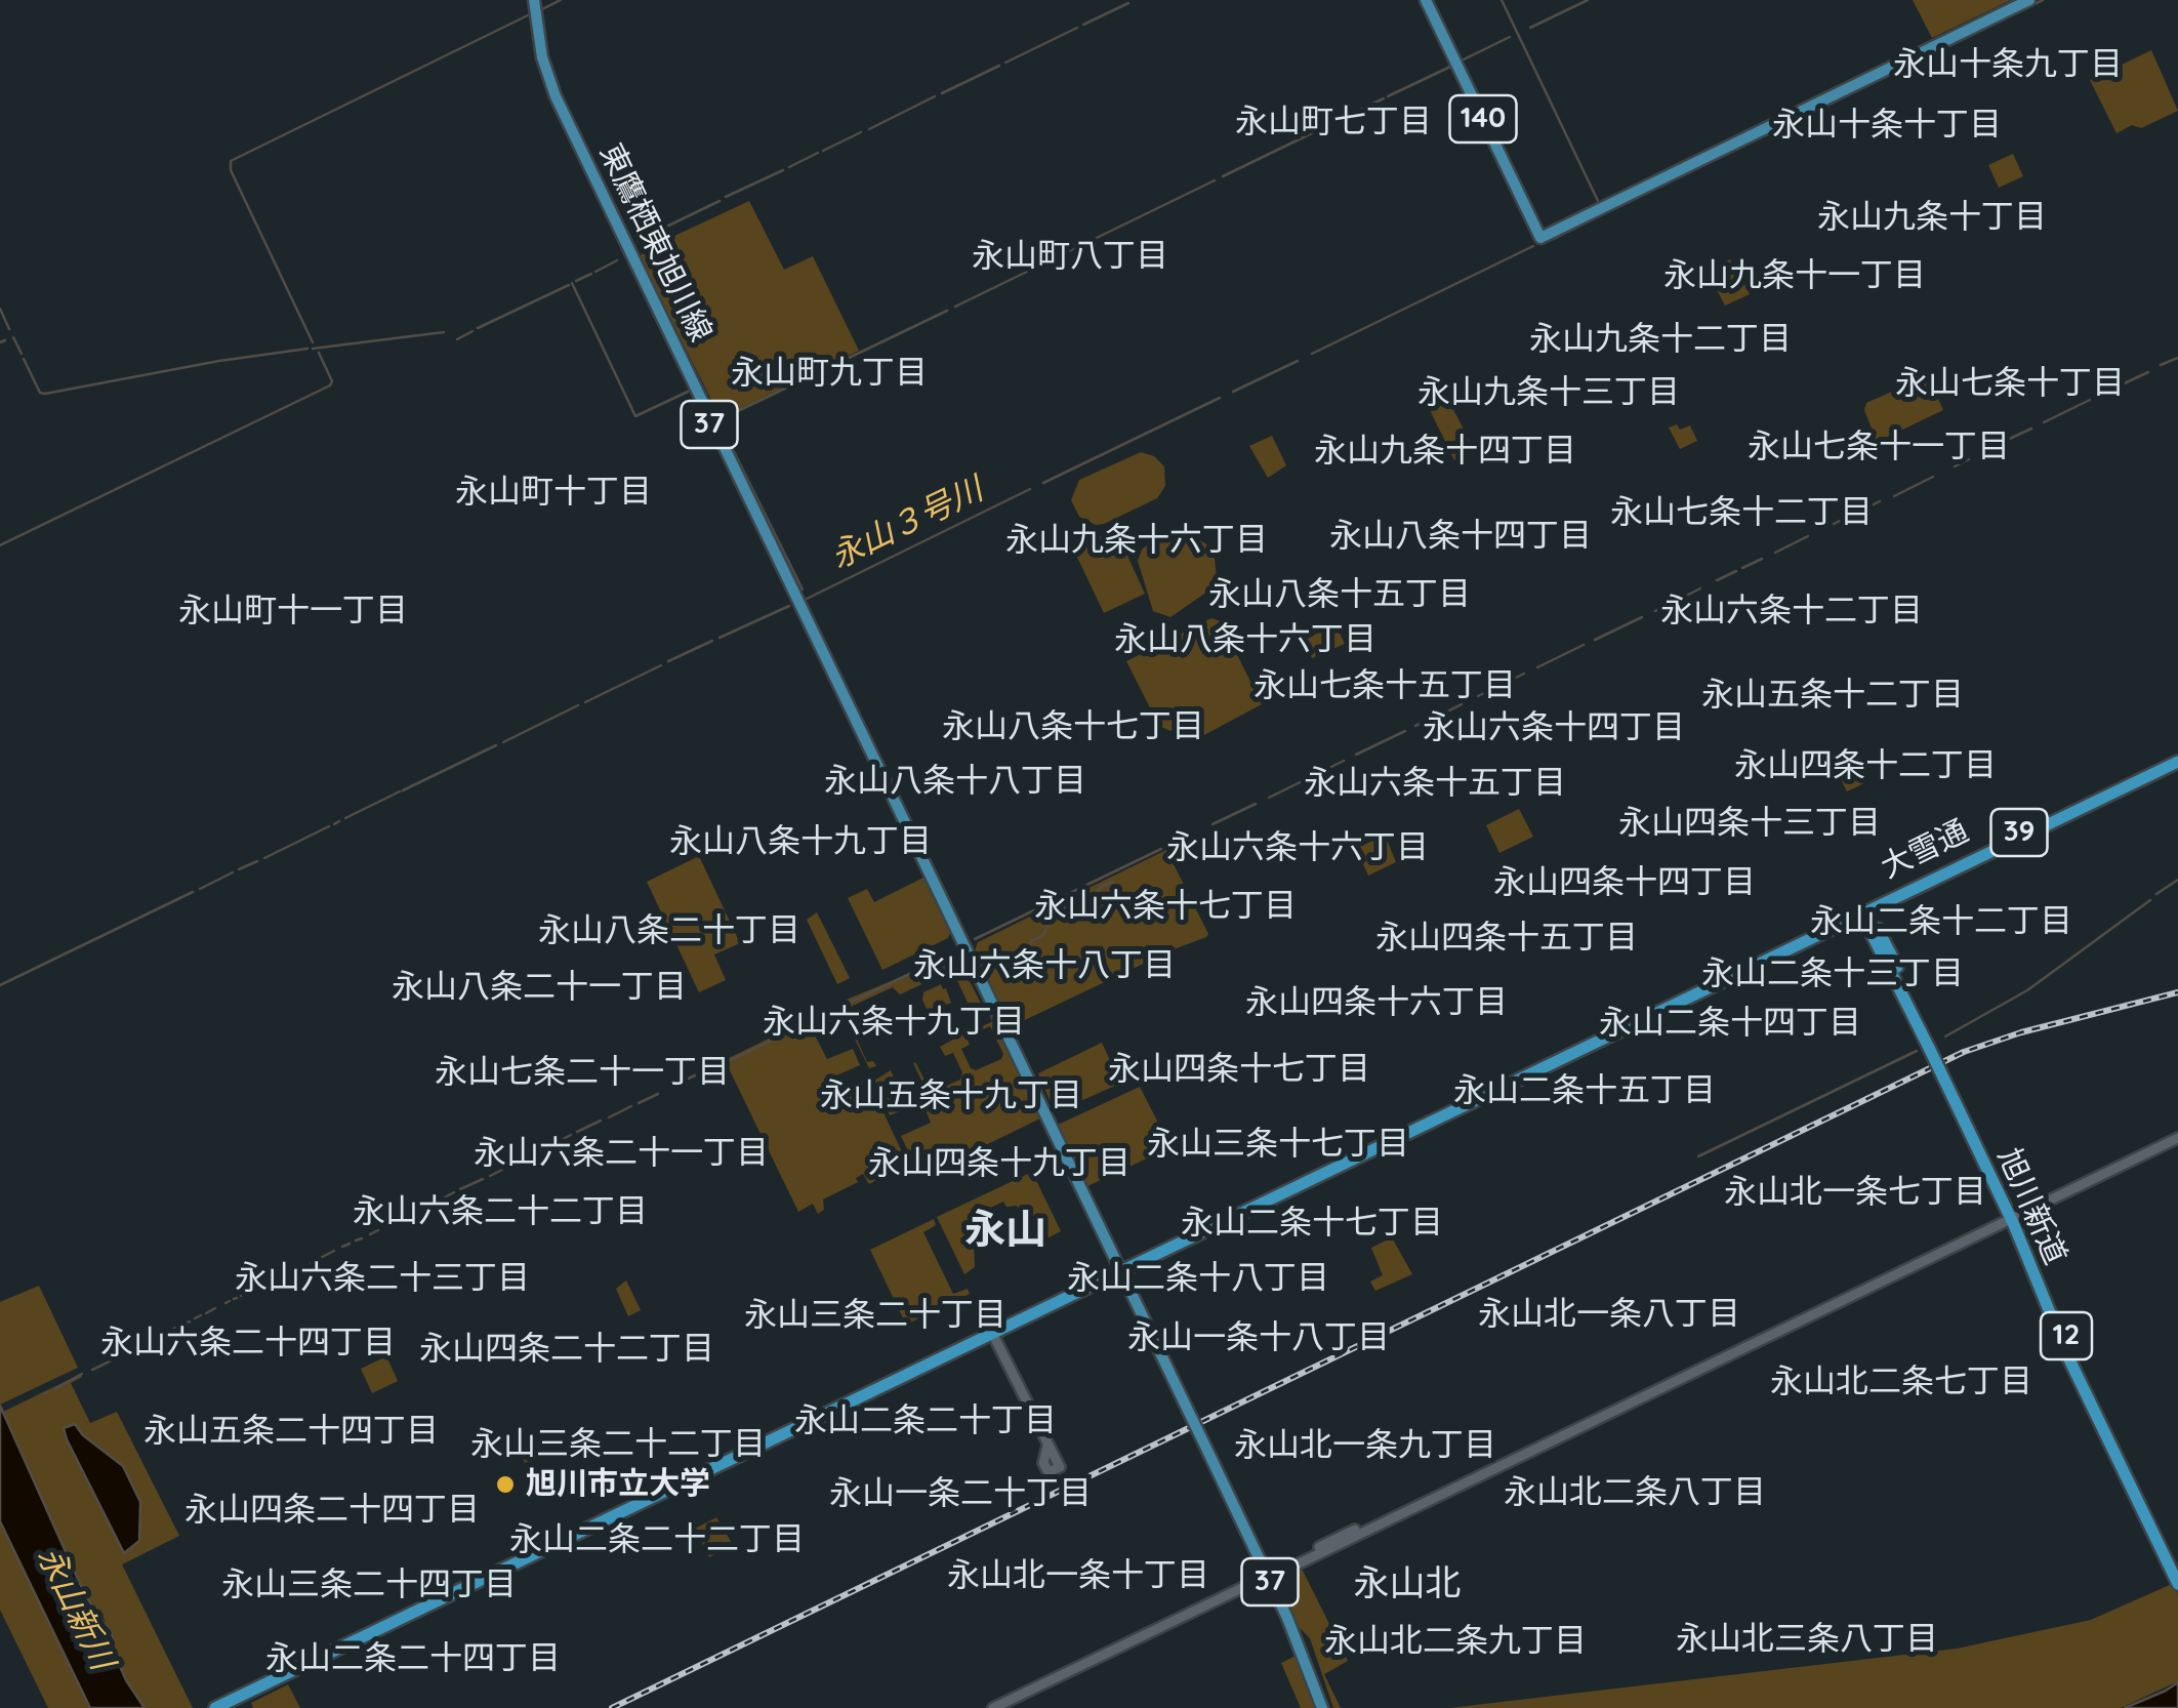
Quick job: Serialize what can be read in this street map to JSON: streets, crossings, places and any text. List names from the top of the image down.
{
  "streets": {
    "highway": [
      "39",
      "大雪通",
      "旭川新道",
      "12"
    ],
    "main road": ["140", "東鷹栖東旭川線", "37"]
  },
  "crossings": [
    ["東鷹栖東旭川線", "大雪通"],
    ["大雪通", "旭川新道"]
  ],
  "districts": [
    "永山十条九丁目",
    "永山町七丁目",
    "永山十条十丁目",
    "永山九条十丁目",
    "永山町八丁目",
    "永山九条十一丁目",
    "永山九条十二丁目",
    "永山町九丁目",
    "永山七条十丁目",
    "永山九条十三丁目",
    "永山七条十一丁目",
    "永山九条十四丁目",
    "永山町十丁目",
    "永山七条十二丁目",
    "永山八条十四丁目",
    "永山九条十六丁目",
    "永山八条十五丁目",
    "永山町十一丁目",
    "永山六条十二丁目",
    "永山八条十六丁目",
    "永山七条十五丁目",
    "永山五条十二丁目",
    "永山八条十七丁目",
    "永山六条十四丁目",
    "永山四条十二丁目",
    "永山八条十八丁目",
    "永山六条十五丁目",
    "永山四条十三丁目",
    "永山八条十九丁目",
    "永山六条十六丁目",
    "永山四条十四丁目",
    "永山六条十七丁目",
    "永山二条十二丁目",
    "永山八条二十丁目",
    "永山四条十五丁目",
    "永山六条十八丁目",
    "永山二条十三丁目",
    "永山八条二十一丁目",
    "永山四条十六丁目",
    "永山六条十九丁目",
    "永山二条十四丁目",
    "永山四条十七丁目",
    "永山七条二十一丁目",
    "永山二条十五丁目",
    "永山五条十九丁目",
    "永山三条十七丁目",
    "永山六条二十一丁目",
    "永山四条十九丁目",
    "永山北一条七丁目",
    "永山六条二十二丁目",
    "永山二条十七丁目",
    "永山",
    "永山六条二十三丁目",
    "永山二条十八丁目",
    "永山北一条八丁目",
    "永山三条二十丁目",
    "永山一条十八丁目",
    "永山六条二十四丁目",
    "永山四条二十二丁目",
    "永山北二条七丁目",
    "永山二条二十丁目",
    "永山五条二十四丁目",
    "永山三条二十二丁目",
    "永山北一条九丁目",
    "永山北二条八丁目",
    "永山一条二十丁目",
    "永山四条二十四丁目",
    "永山二条二十二丁目",
    "永山北一条十丁目",
    "永山北",
    "永山三条二十四丁目",
    "永山北三条八丁目",
    "永山北二条九丁目",
    "永山二条二十四丁目"
  ],
  "water": ["永山３号川", "永山新川"],
  "places": ["旭川市立大学"]
}
